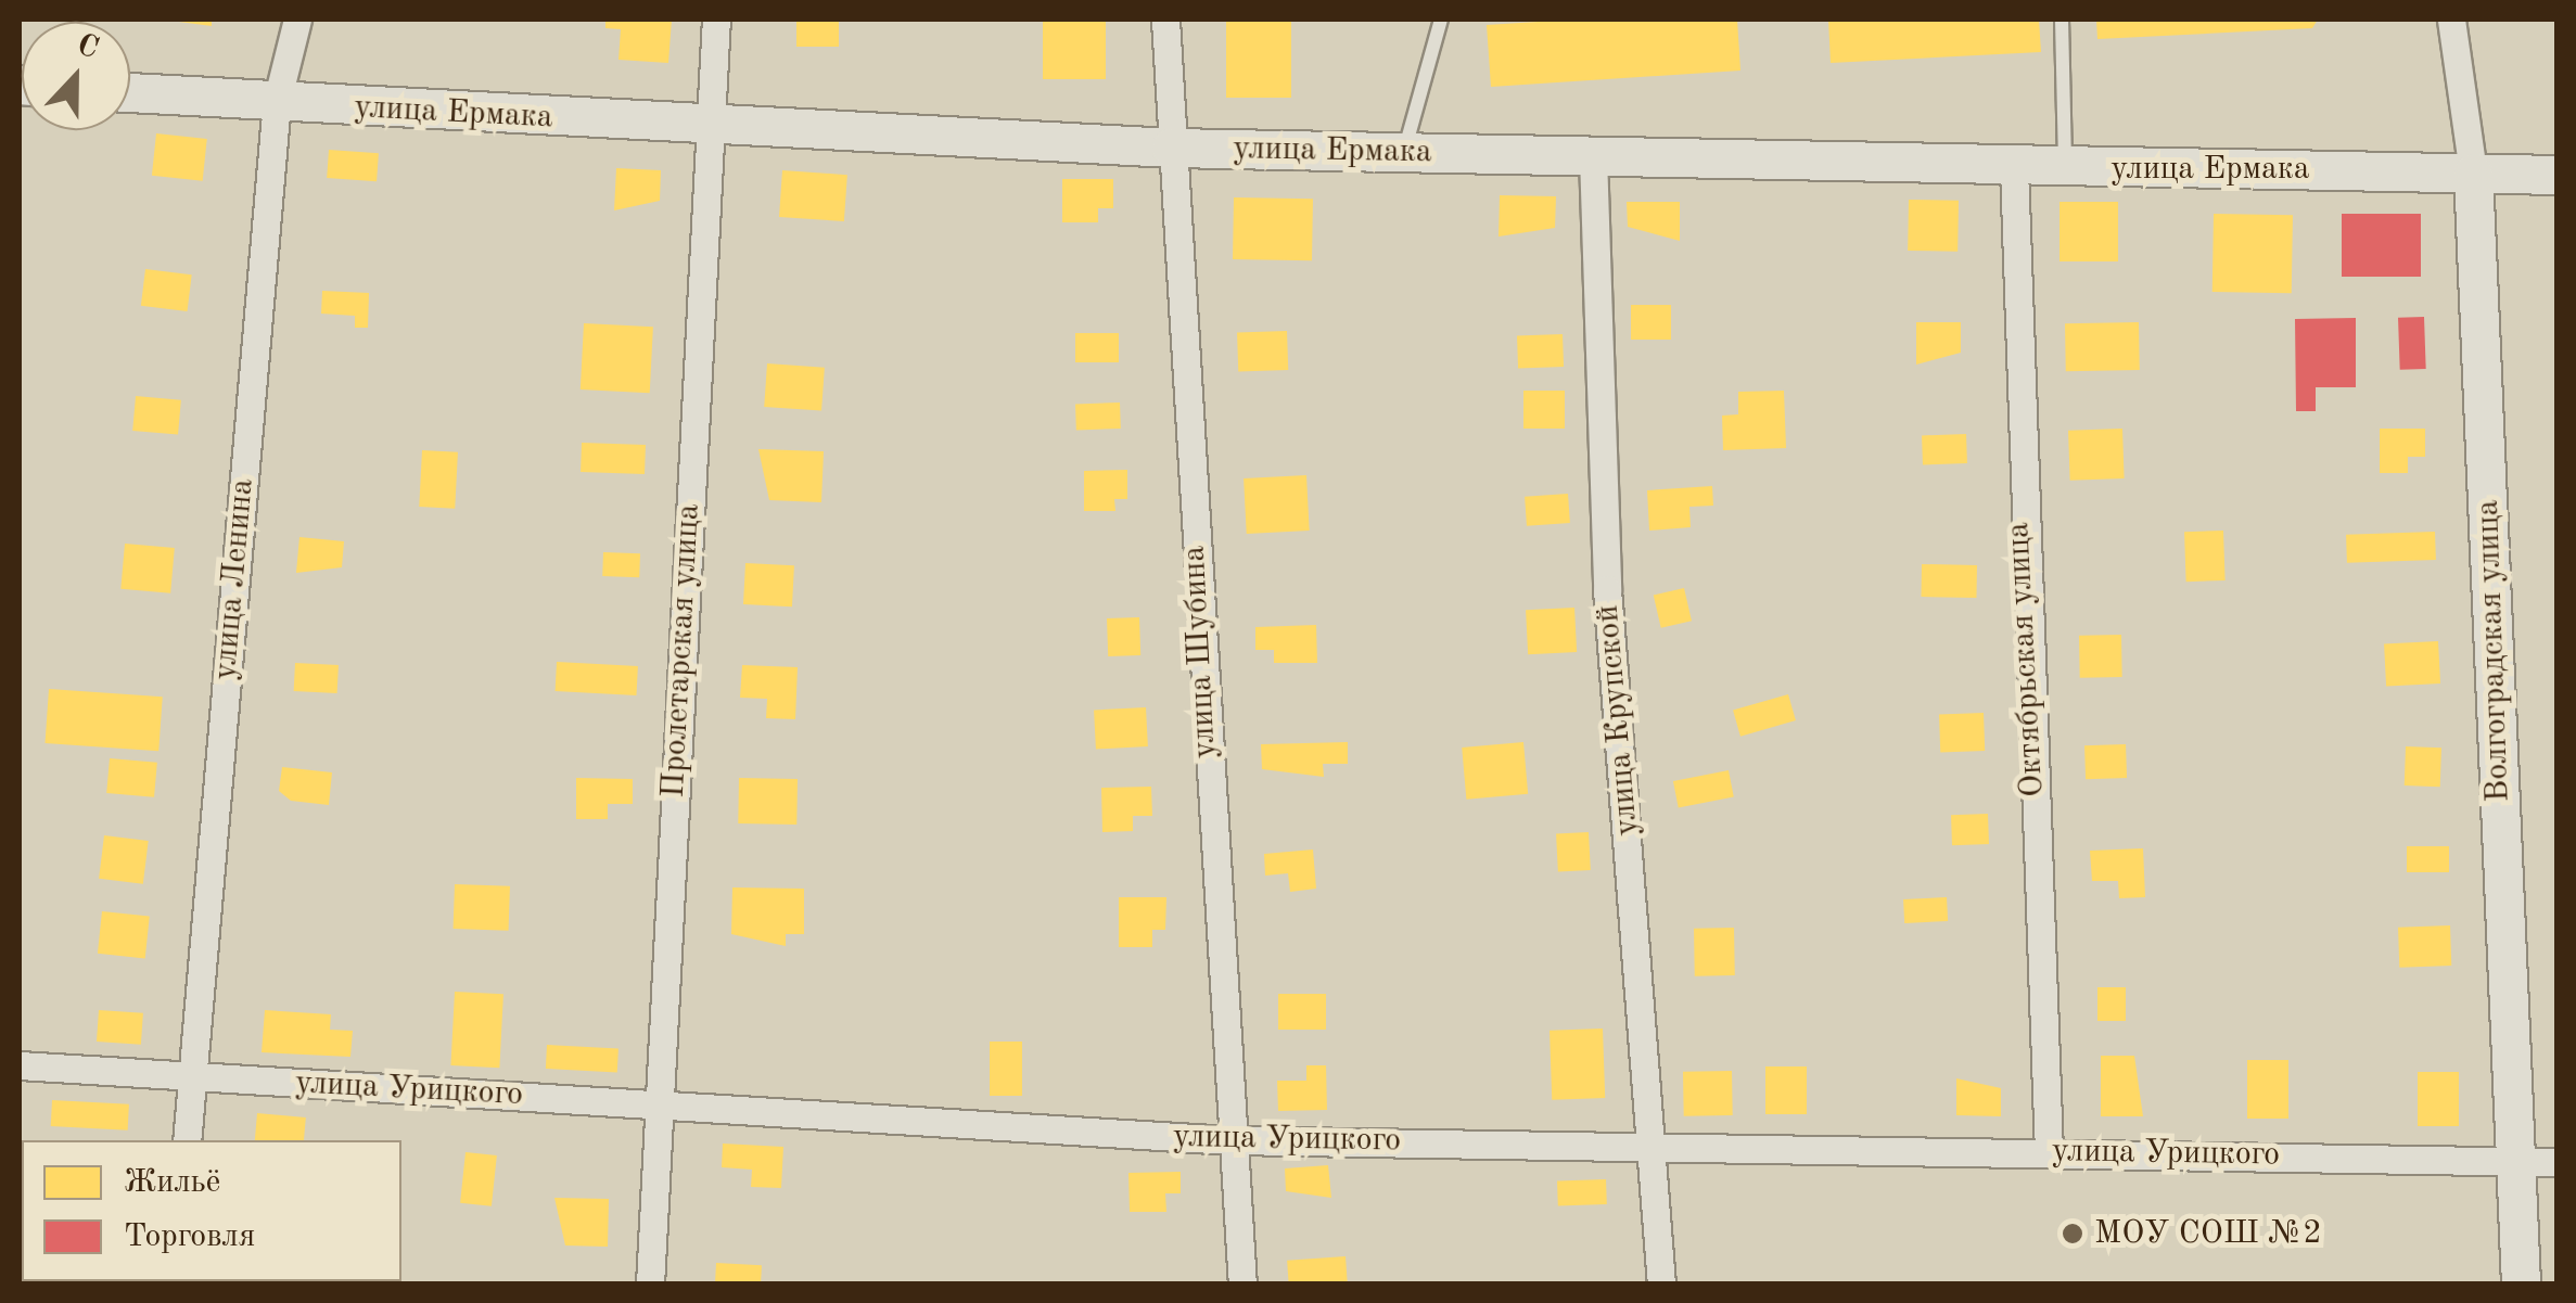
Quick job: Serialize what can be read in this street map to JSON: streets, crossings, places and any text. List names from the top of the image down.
{
  "streets": {
    "street": [
      "улица Ермака",
      "улица Ленина",
      "Пролетарская улица",
      "Волгоградская улица",
      "улица Шубина",
      "Октябрьская улица",
      "улица Крупской",
      "улица Урицкого"
    ]
  },
  "crossings": [
    ["улица Ермака", "улица Ленина"],
    ["улица Ермака", "Пролетарская улица"],
    ["улица Ермака", "Волгоградская улица"],
    ["улица Ермака", "улица Шубина"],
    ["улица Ермака", "Октябрьская улица"],
    ["улица Ермака", "улица Крупской"],
    ["улица Ленина", "улица Урицкого"],
    ["Пролетарская улица", "улица Урицкого"],
    ["Волгоградская улица", "улица Урицкого"],
    ["улица Шубина", "улица Урицкого"],
    ["Октябрьская улица", "улица Урицкого"],
    ["улица Крупской", "улица Урицкого"]
  ],
  "places": ["МОУ СОШ №2"],
  "legend": ["Жильё", "Торговля"],
  "north": "top"
}
